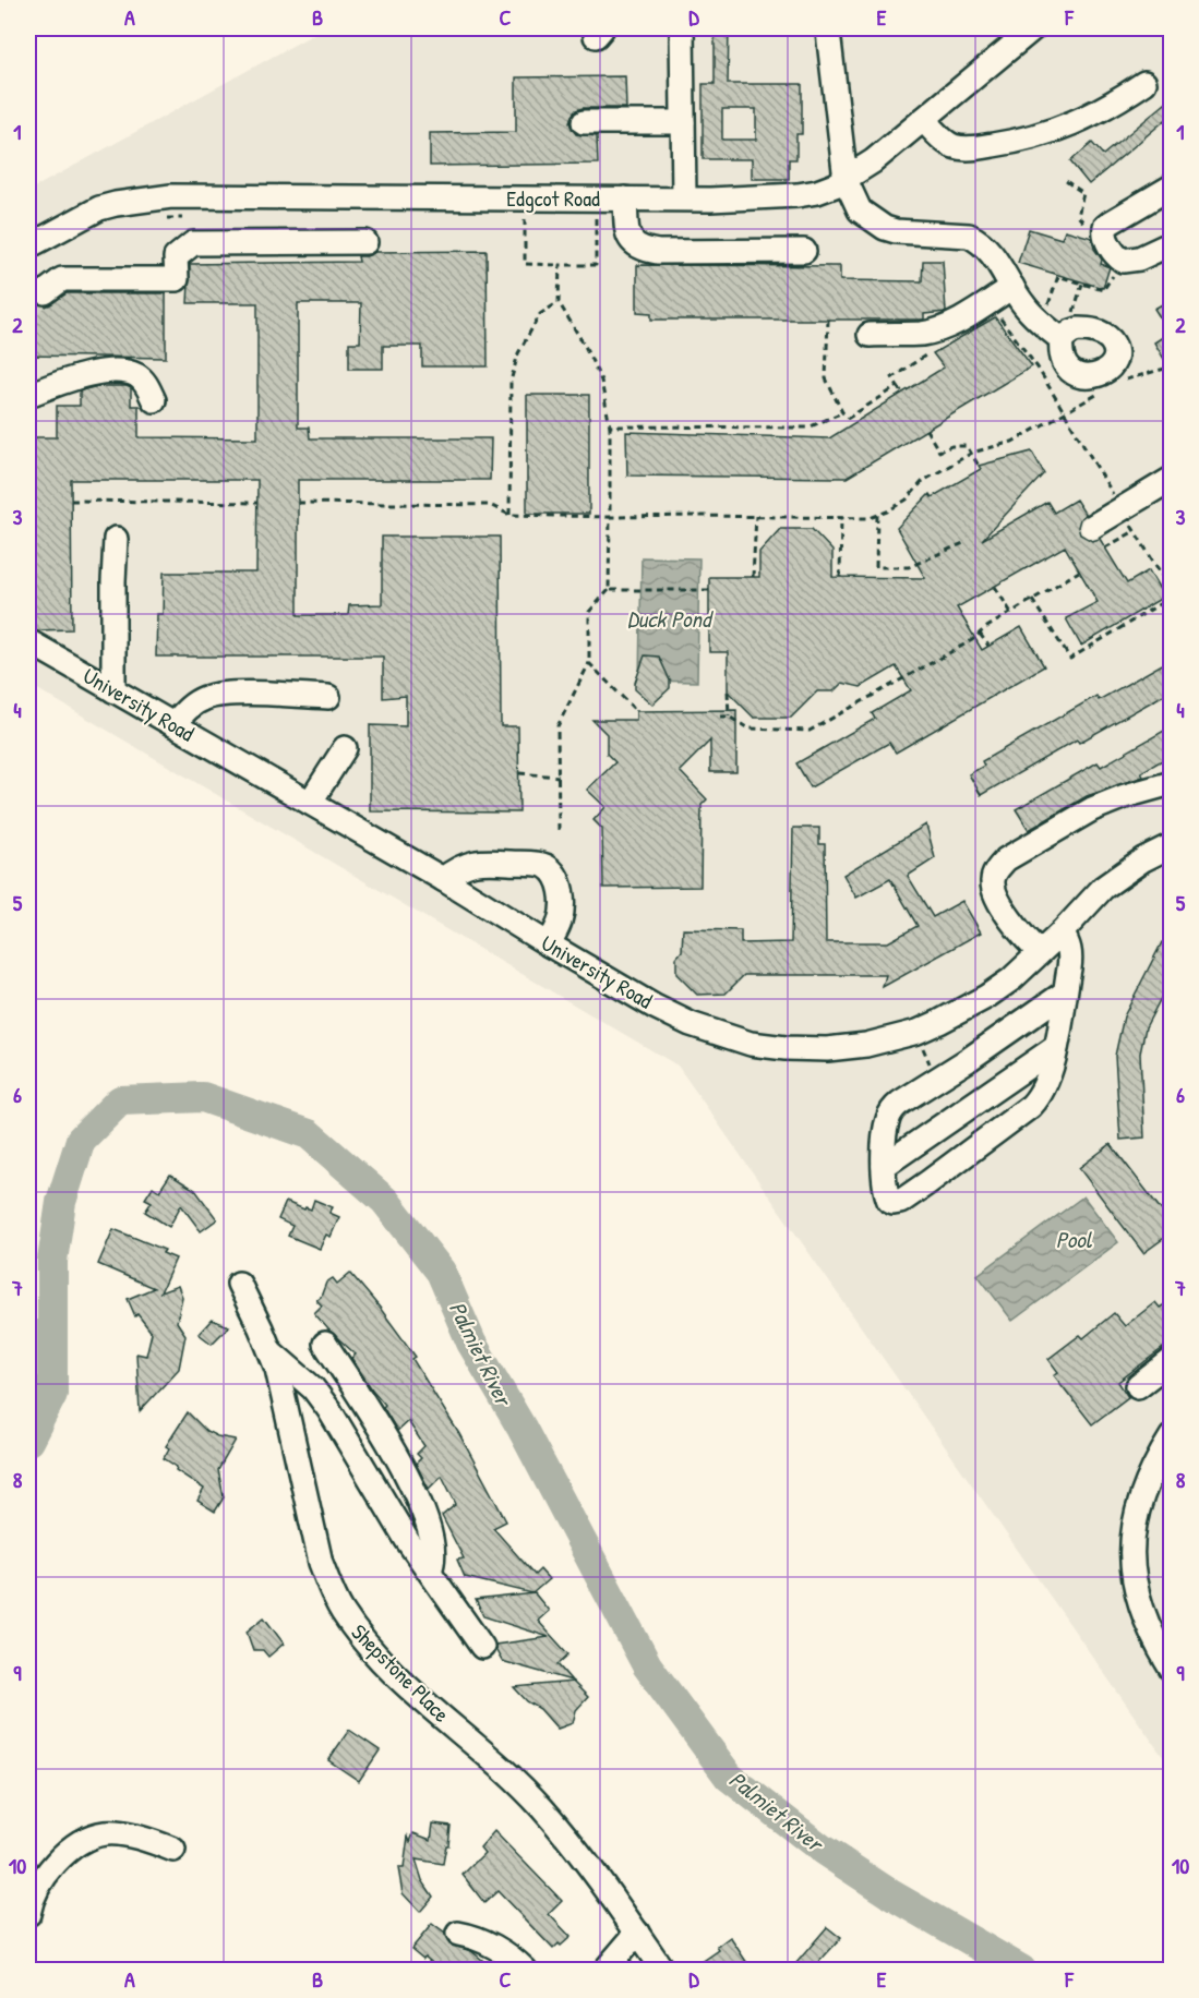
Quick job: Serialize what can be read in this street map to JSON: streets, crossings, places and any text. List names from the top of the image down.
{
  "streets": {
    "street": ["Edgcot Road", "University Road", "Shepstone Place"]
  },
  "water": ["Duck Pond", "Pool", "Palmiet River"],
  "grid": {
    "columns": [
      "A",
      "B",
      "C",
      "D",
      "E",
      "F"
    ],
    "rows": [
      "1",
      "2",
      "3",
      "4",
      "5",
      "6",
      "7",
      "8",
      "9",
      "10"
    ]
  }
}
